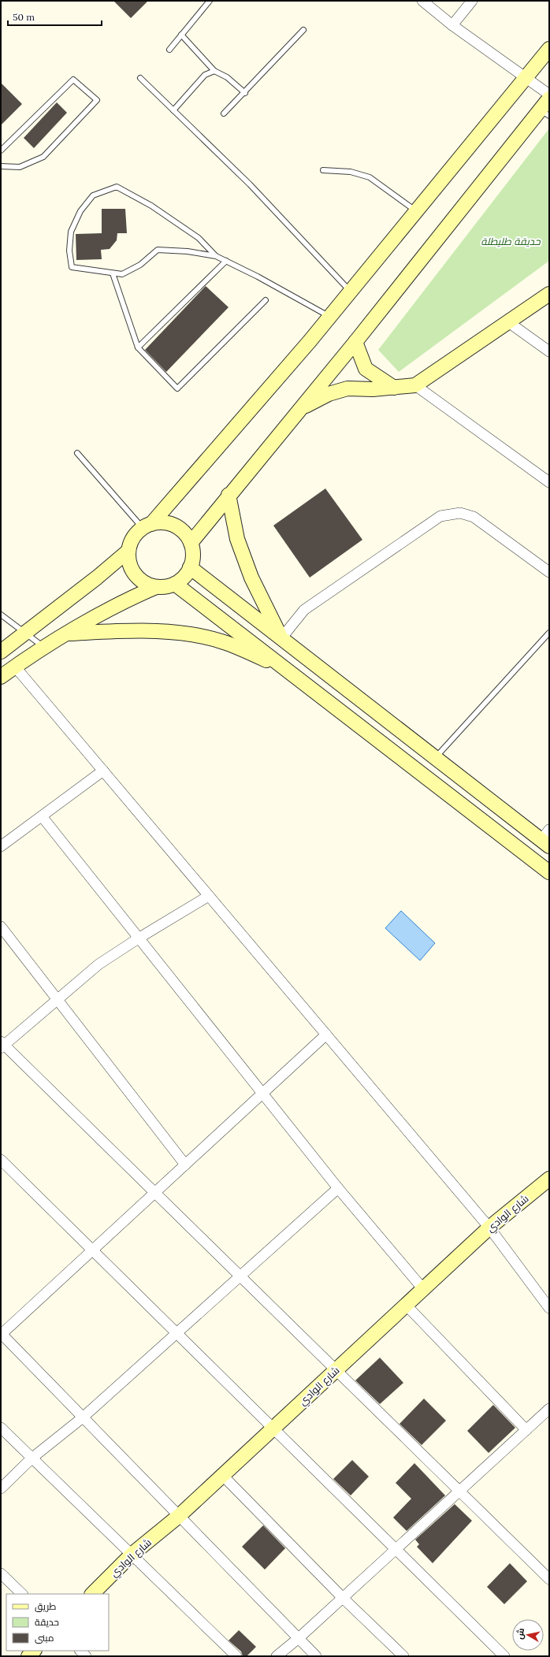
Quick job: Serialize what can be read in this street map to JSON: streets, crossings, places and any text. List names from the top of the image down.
{
  "streets": {
    "main road": ["شارع الوادي"]
  },
  "parks": ["حديقة طليطلة"],
  "legend": ["طريق", "حديقة", "مبنى"],
  "scale_bar": "50 m",
  "north": "left"
}
